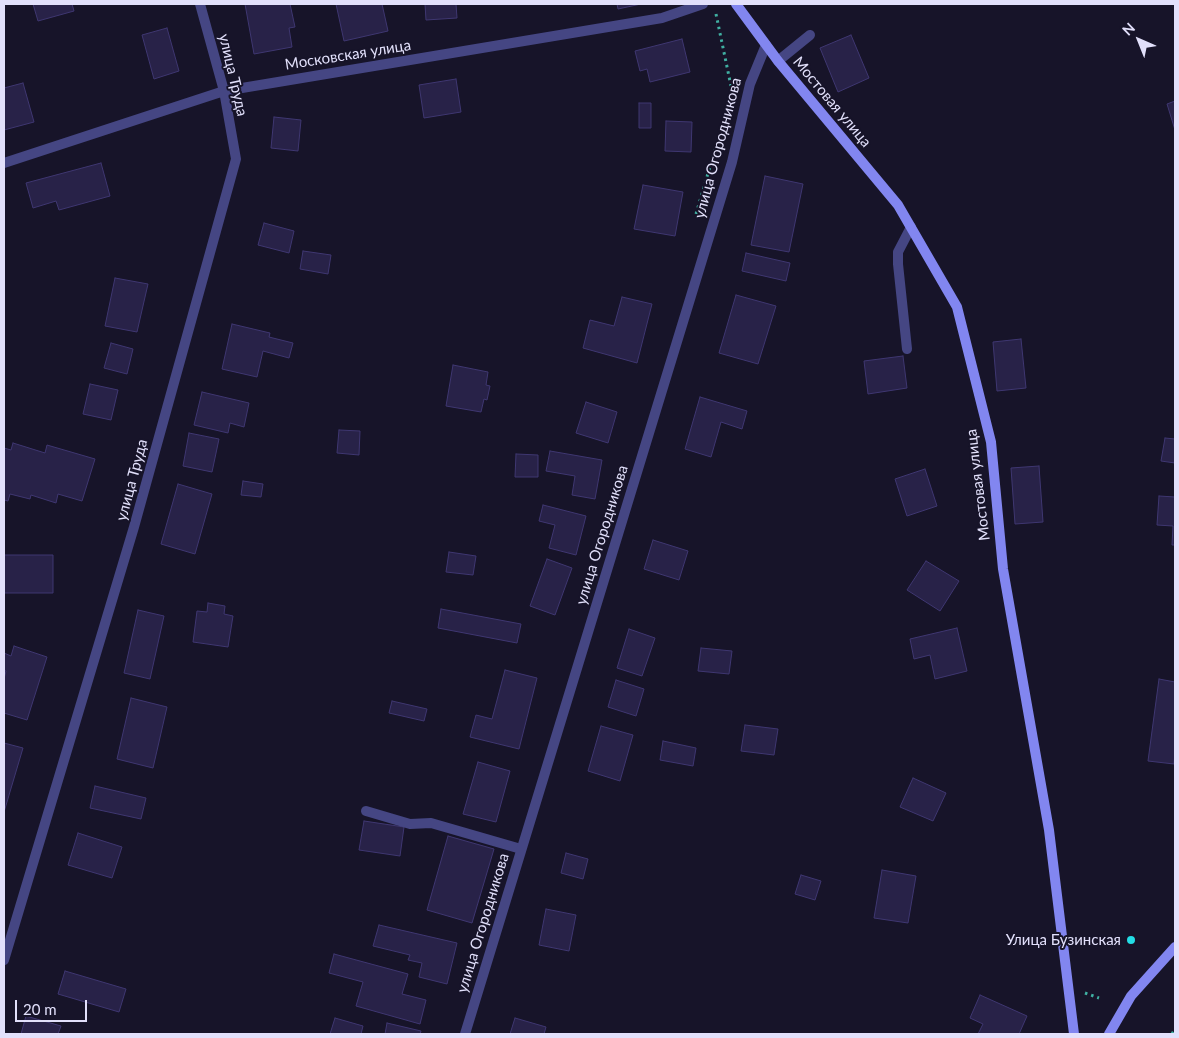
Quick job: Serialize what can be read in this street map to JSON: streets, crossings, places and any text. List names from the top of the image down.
{
  "streets": {
    "main road": ["Мостовая улица"],
    "street": ["Московская улица", "улица Труда", "улица Огородникова"]
  },
  "crossings": [
    ["Московская улица", "улица Труда"],
    ["Мостовая улица", "улица Огородникова"]
  ],
  "places": ["Улица Бузинская"],
  "scale_bar": "20 m",
  "north": "top left"
}
